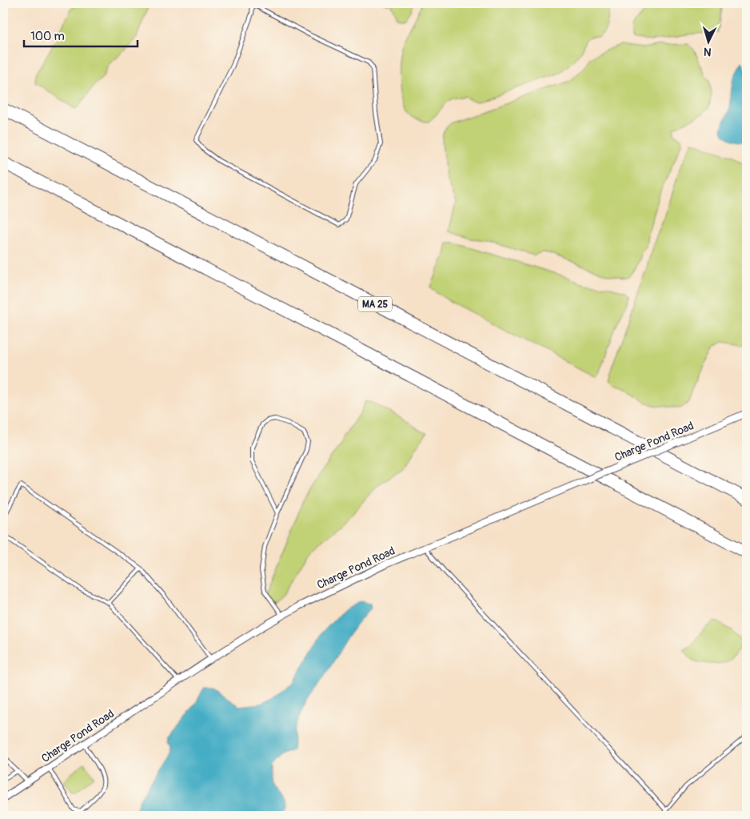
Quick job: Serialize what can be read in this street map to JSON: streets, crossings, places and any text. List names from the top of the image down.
{
  "streets": {
    "highway": ["MA 25"],
    "street": ["Charge Pond Road"]
  },
  "scale_bar": "100 m",
  "north": "bottom"
}
